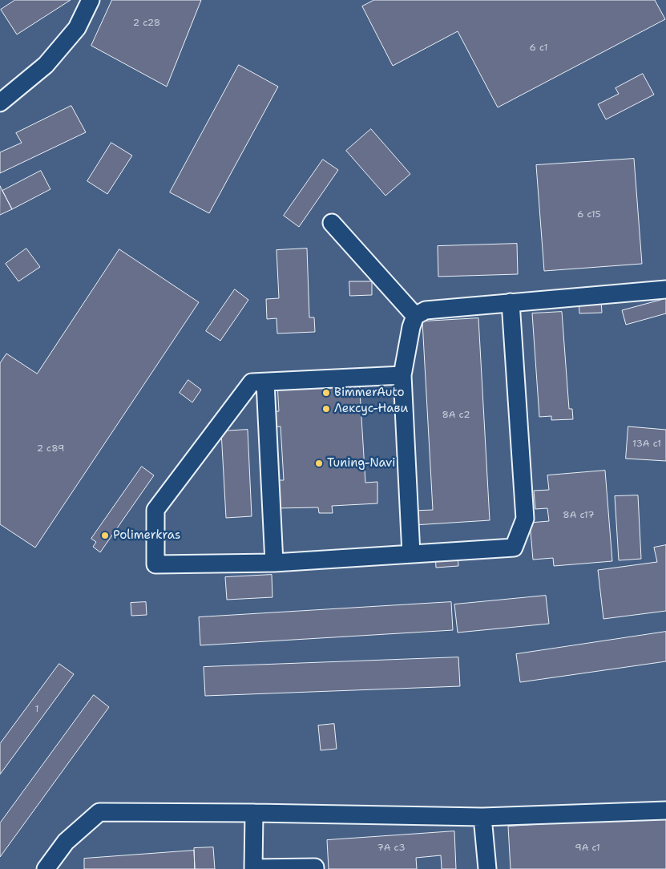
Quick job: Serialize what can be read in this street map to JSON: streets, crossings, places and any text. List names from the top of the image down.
{
  "places": [
    "BimmerAuto",
    "Лексус-Нави",
    "Tuning-Navi",
    "Polimerkras"
  ],
  "house_numbers": [
    "2 с28",
    "6 с1",
    "6 с15",
    "8А с2",
    "13А с1",
    "2 с89",
    "8А с17",
    "1",
    "7А с3",
    "9А с1"
  ]
}
